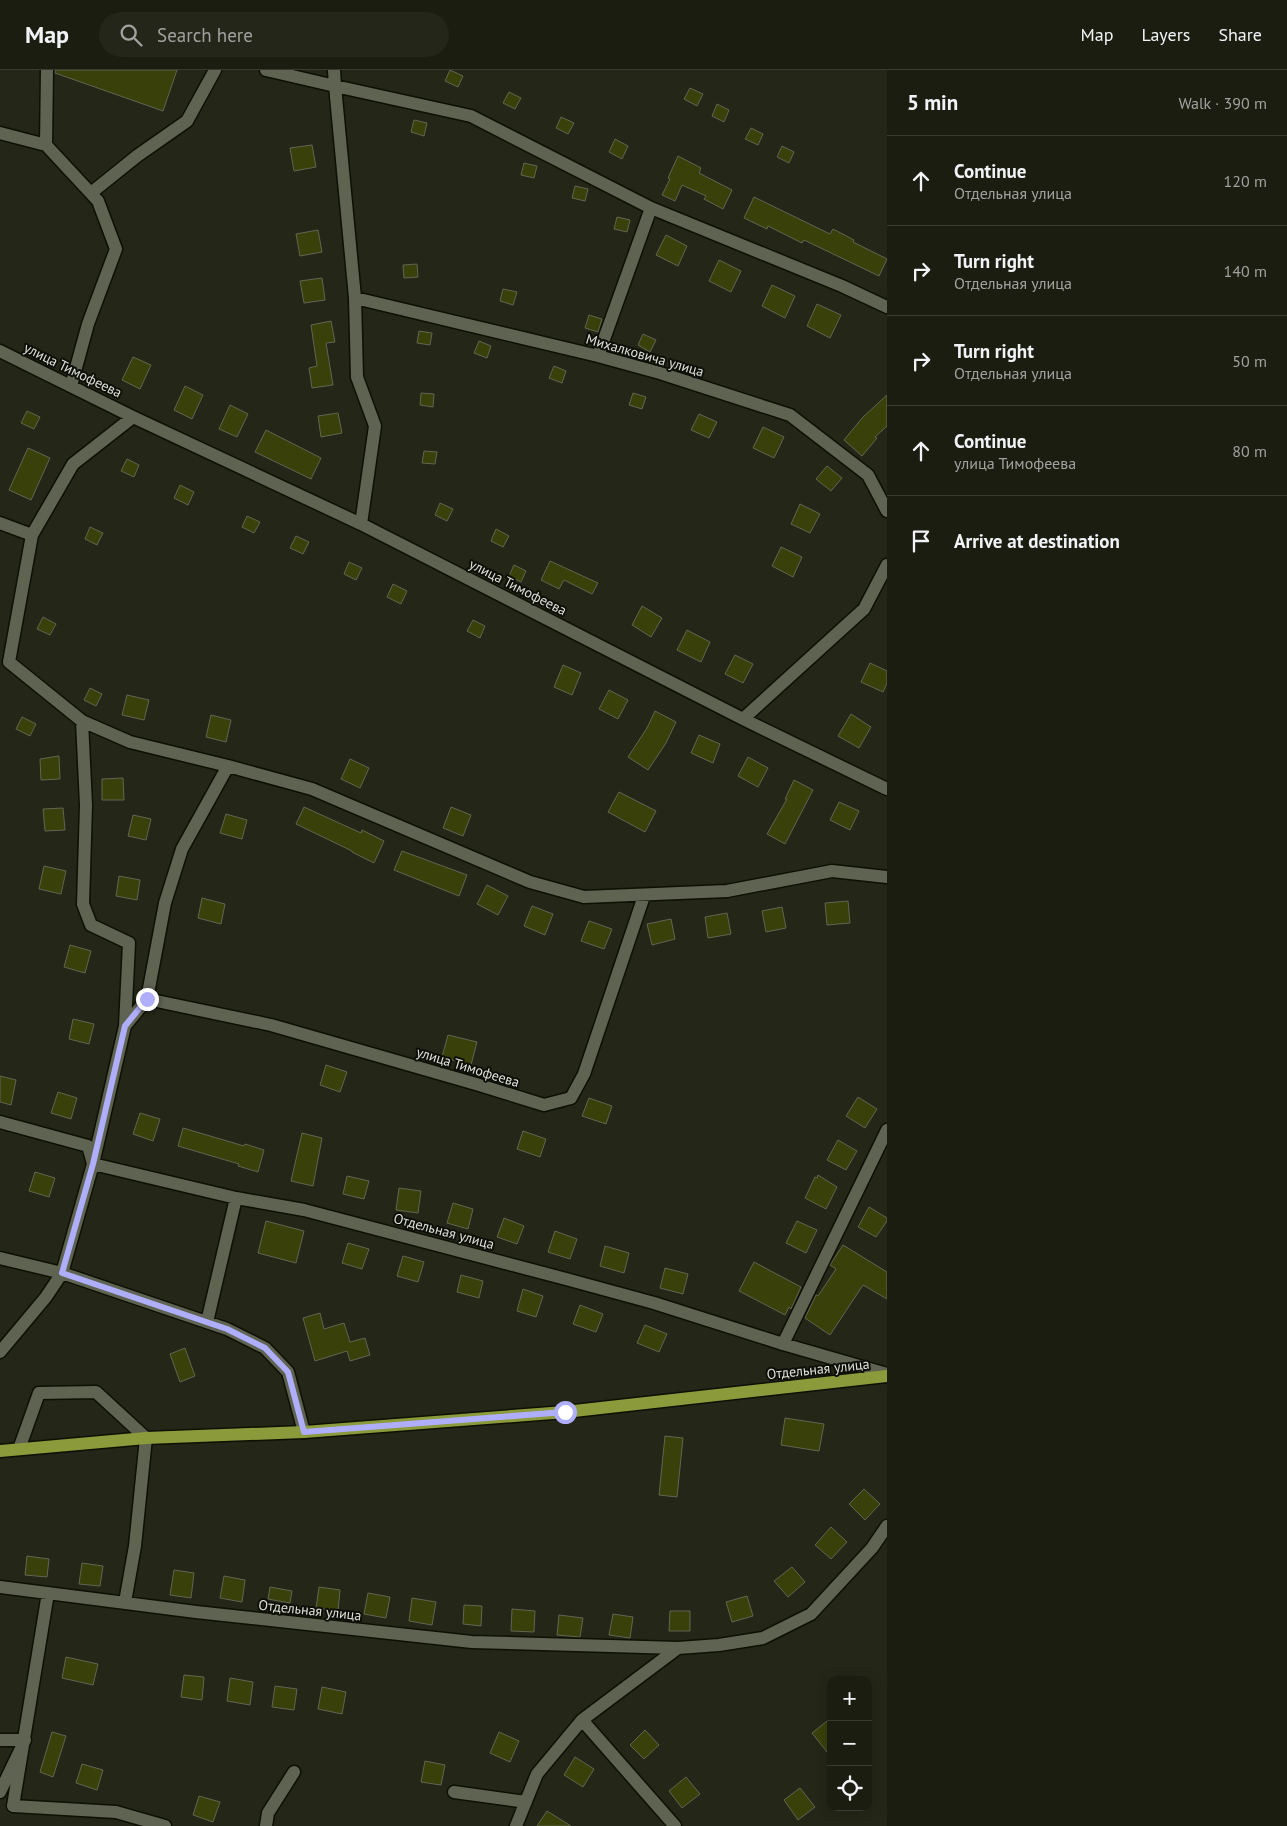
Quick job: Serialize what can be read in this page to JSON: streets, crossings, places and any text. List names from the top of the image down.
{
  "streets": {
    "main road": ["Отдельная улица"],
    "street": ["Михалковича улица", "улица Тимофеева"]
  },
  "page": {
    "header": "Map",
    "search": "Search here",
    "nav": ["Map", "Layers", "Share"],
    "heading": ["5 min", "Walk · 390 m"],
    "list": [
      ["Continue", "Отдельная улица", "120 m"],
      ["Turn right", "Отдельная улица", "140 m"],
      ["Turn right", "Отдельная улица", "50 m"],
      ["Continue", "улица Тимофеева", "80 m"],
      "Arrive at destination"
    ],
    "map_buttons": ["+", "−"]
  }
}
